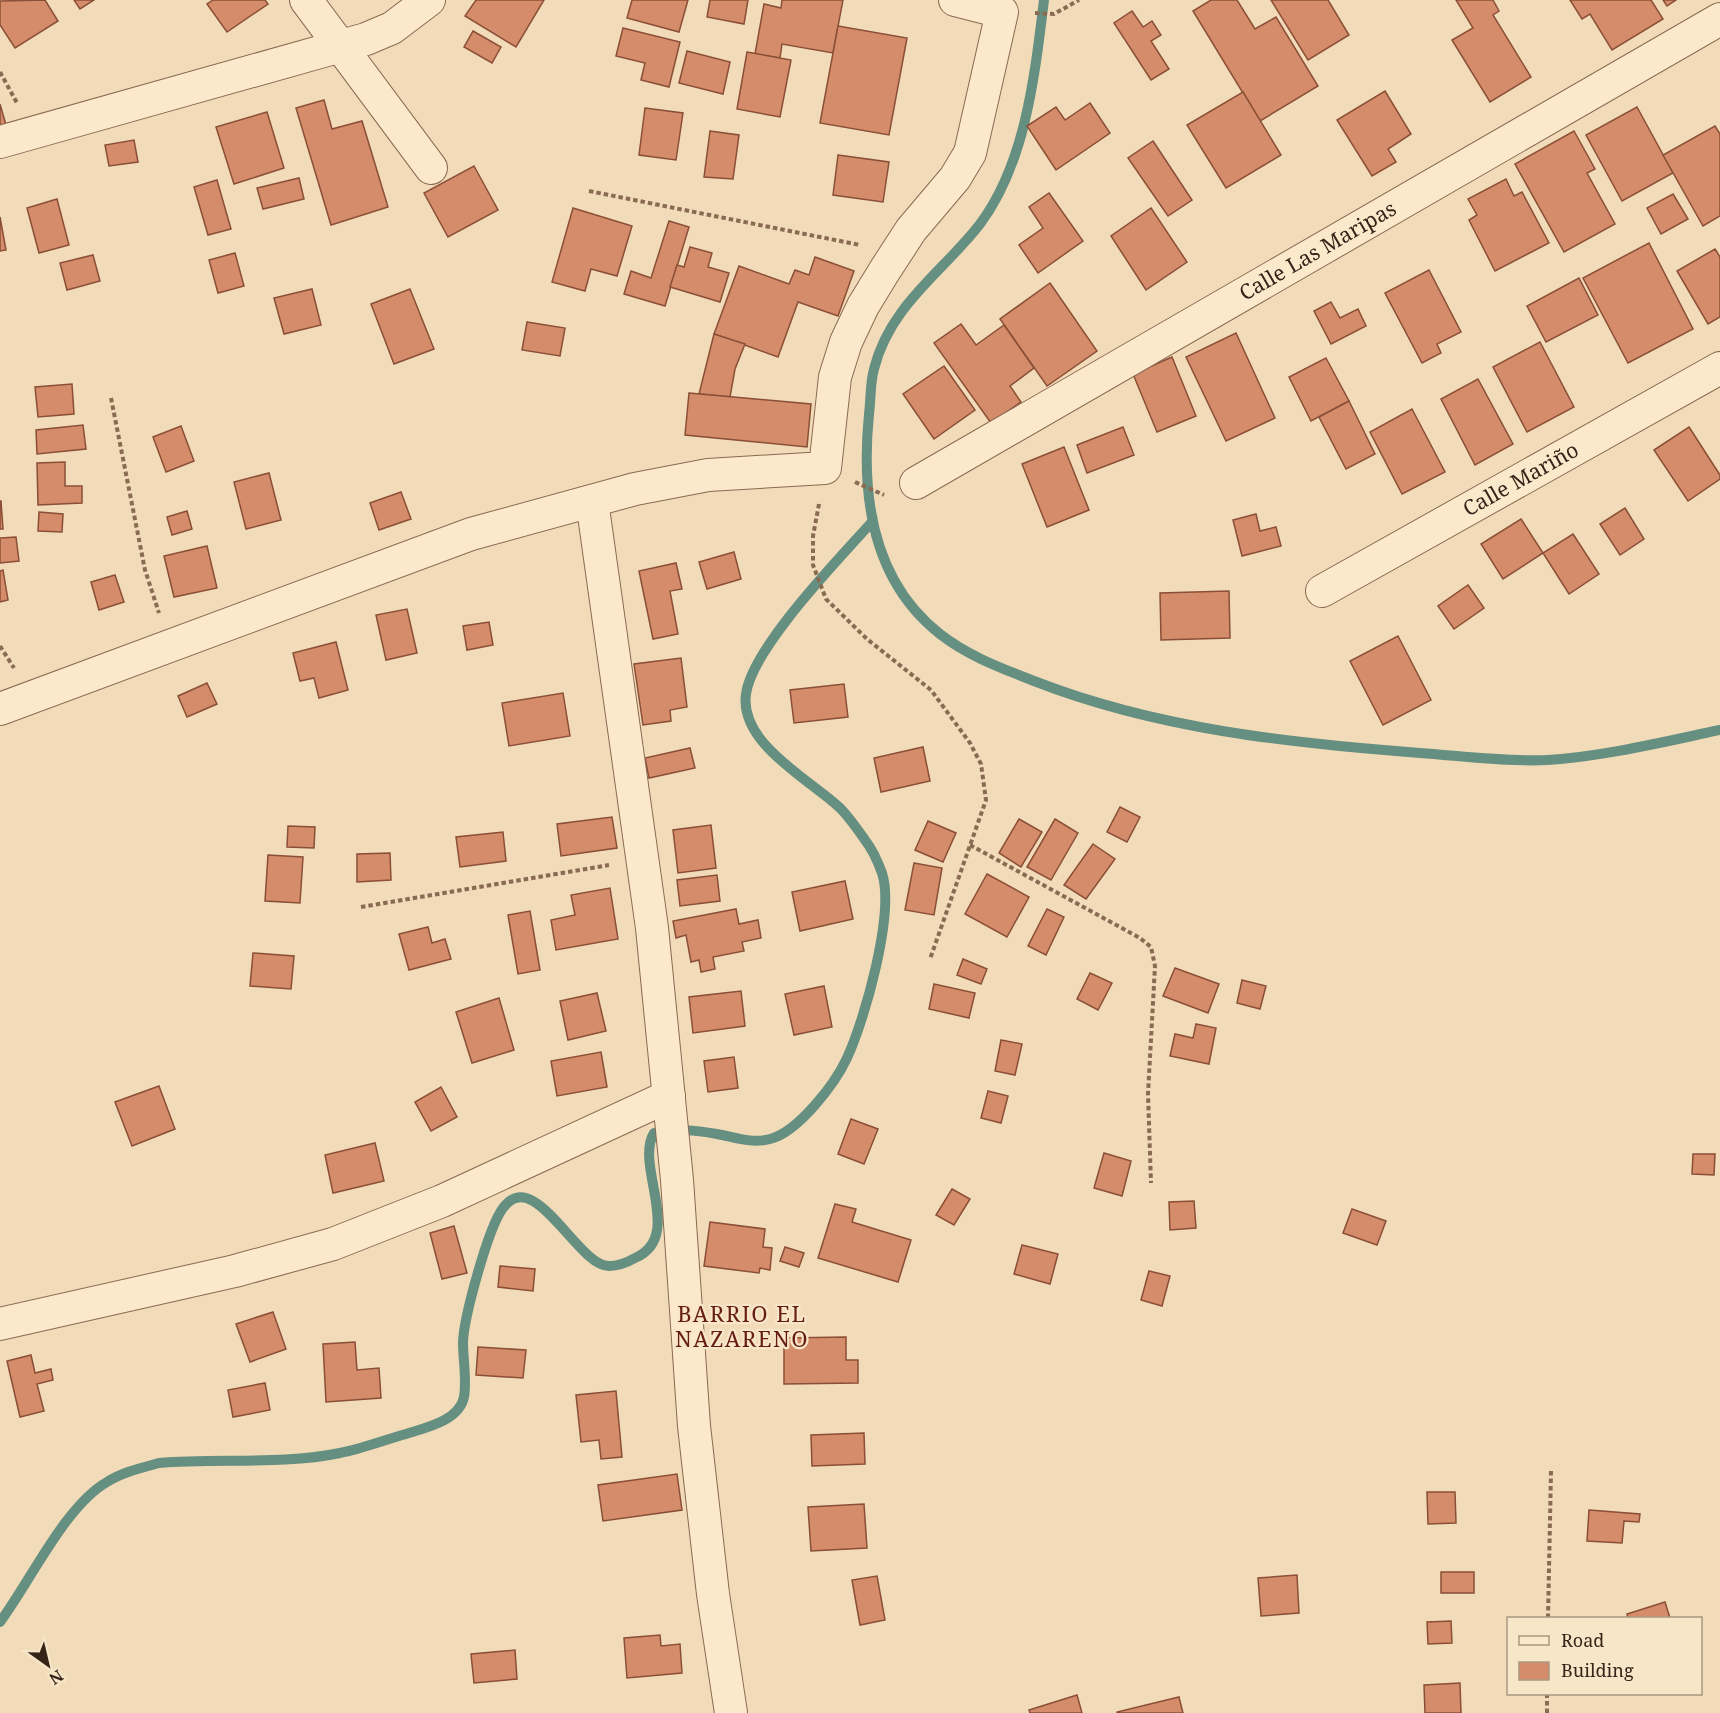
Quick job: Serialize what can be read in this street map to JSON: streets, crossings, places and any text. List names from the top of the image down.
{
  "streets": {
    "street": ["Calle Las Maripas", "Calle Mariño"]
  },
  "districts": ["BARRIO EL NAZARENO"],
  "legend": ["Road", "Building"],
  "north": "bottom right"
}
